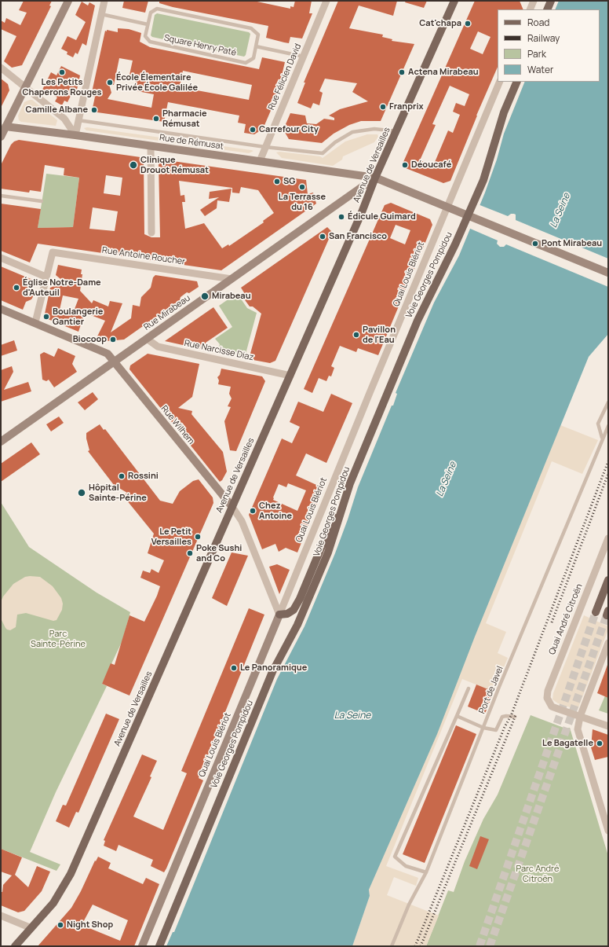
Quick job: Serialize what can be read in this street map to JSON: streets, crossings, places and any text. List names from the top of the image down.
{
  "streets": {
    "main road": ["Avenue de Versailles", "Voie Georges Pompidou"],
    "street": [
      "Rue Félicien David",
      "Rue de Rémusat",
      "Rue Antoine Roucher",
      "Quai Louis Blériot",
      "Rue Mirabeau",
      "Rue Narcisse Diaz",
      "Rue Wilhem",
      "Quai André Citroën"
    ],
    "lane": ["Square Henry Paté", "Port de Javel"]
  },
  "crossings": [
    ["Rue Félicien David", "Rue de Rémusat"],
    ["Rue de Rémusat", "Avenue de Versailles"],
    ["Rue de Rémusat", "Quai Louis Blériot"],
    ["Rue de Rémusat", "Rue Mirabeau"],
    ["Avenue de Versailles", "Rue Mirabeau"],
    ["Avenue de Versailles", "Rue Narcisse Diaz"],
    ["Avenue de Versailles", "Rue Wilhem"],
    ["Rue Antoine Roucher", "Rue Mirabeau"],
    ["Quai Louis Blériot", "Rue Wilhem"],
    ["Rue Mirabeau", "Rue Narcisse Diaz"],
    ["Rue Mirabeau", "Rue Wilhem"]
  ],
  "water": ["La Seine"],
  "parks": ["Parc Sainte-Périne", "Parc André Citroën"],
  "places": [
    "Cat'chapa",
    "Les Petits Chaperons Rouges",
    "Actena Mirabeau",
    "École Élementaire Privée École Galilée",
    "Franprix",
    "Camille Albane",
    "Pharmacie Rémusat",
    "Carrefour City",
    "Clinique Drouot Rémusat",
    "Déoucafé",
    "SG",
    "La Terrasse du 16",
    "Édicule Guimard",
    "San Francisco",
    "Pont Mirabeau",
    "Église Notre-Dame d'Auteuil",
    "Mirabeau",
    "Boulangerie Gantier",
    "Pavillon de l'Eau",
    "Biocoop",
    "Rossini",
    "Hôpital Sainte-Périne",
    "Chez Antoine",
    "Le Petit Versailles",
    "Poke Sushi and Co",
    "Le Panoramique",
    "Le Bagatelle",
    "Night Shop"
  ],
  "legend": [
    "Road",
    "Railway",
    "Park",
    "Water"
  ]
}
